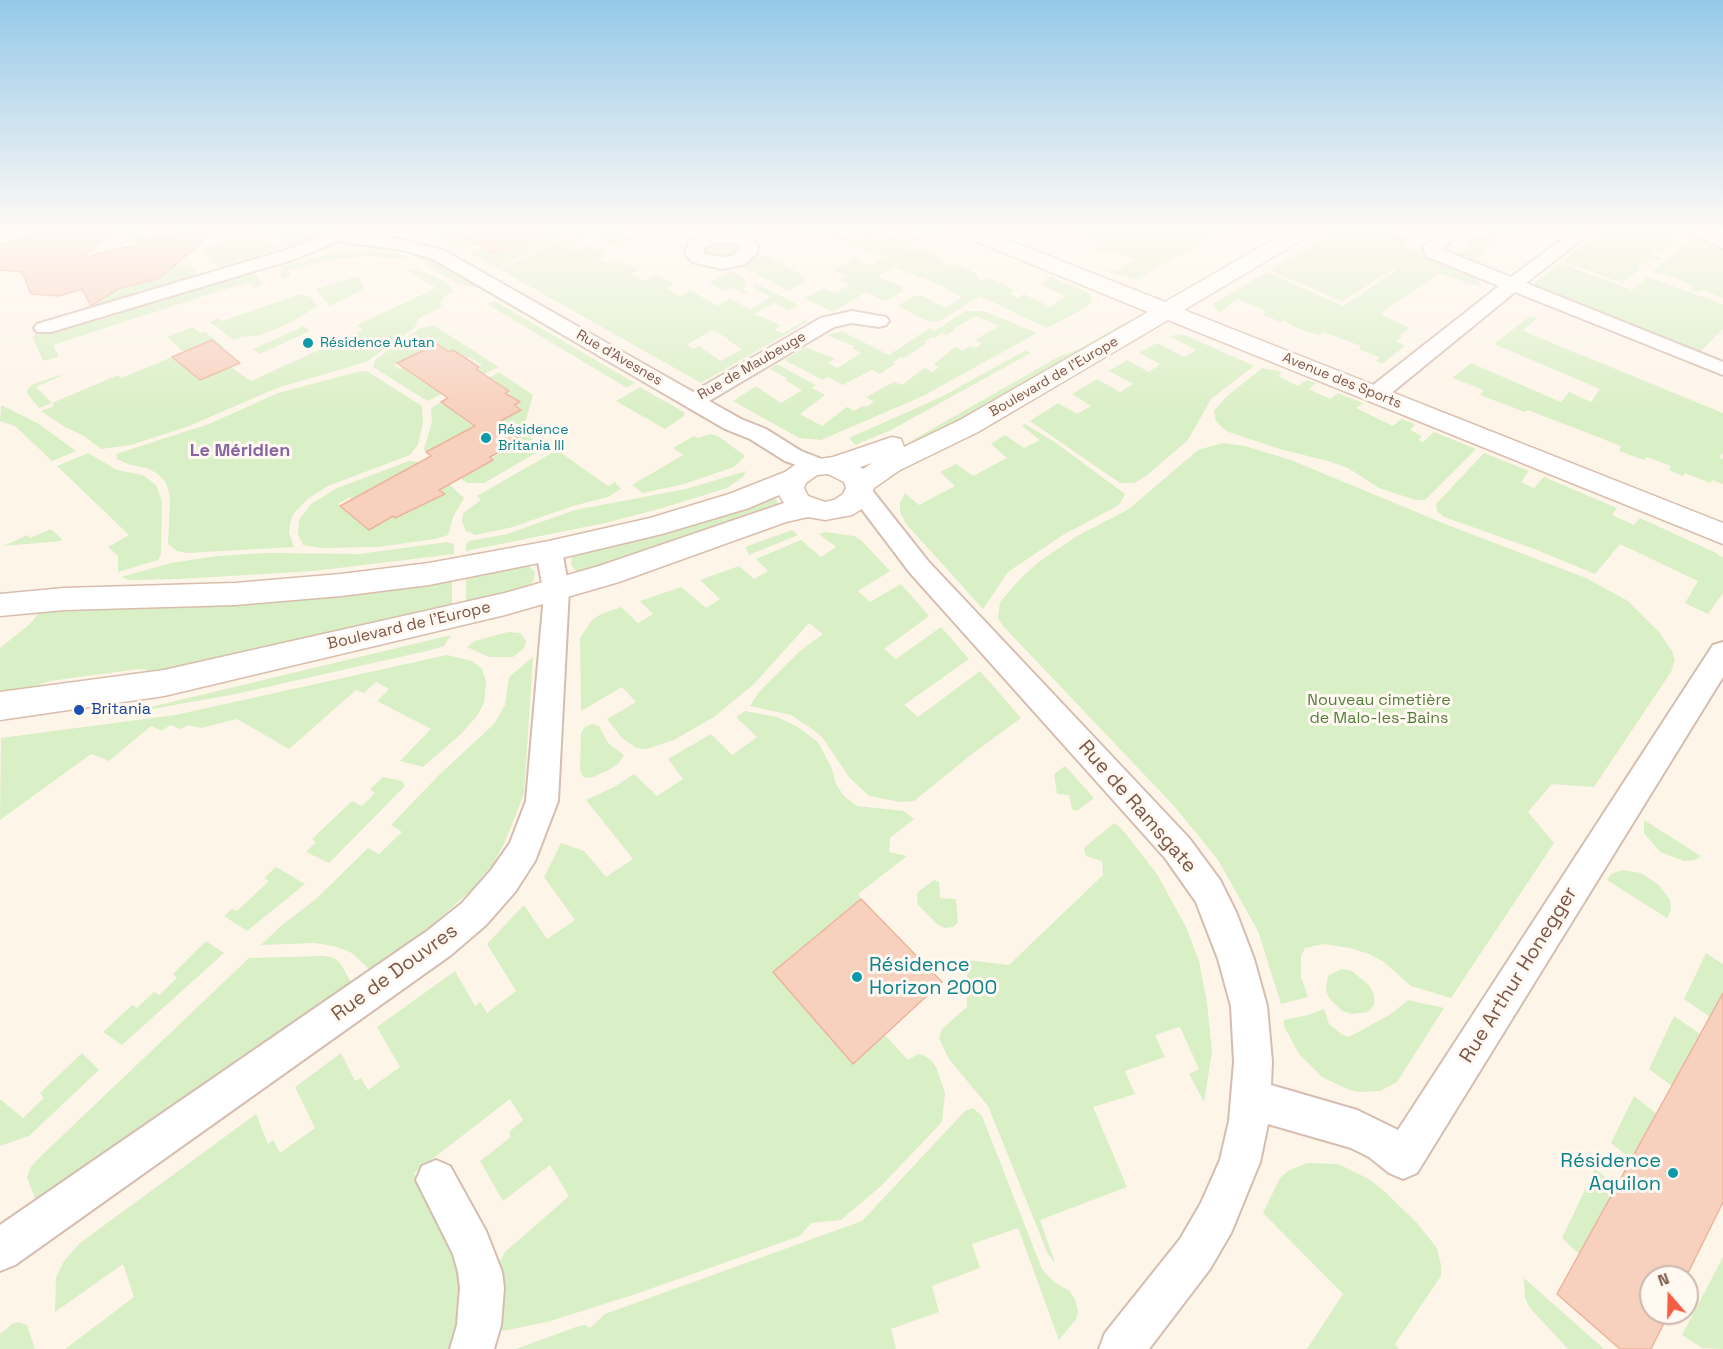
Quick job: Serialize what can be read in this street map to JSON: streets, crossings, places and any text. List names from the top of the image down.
{
  "streets": {
    "street": [
      "Rue d'Avesnes",
      "Rue de Maubeuge",
      "Boulevard de l'Europe",
      "Avenue des Sports",
      "Rue de Ramsgate",
      "Rue de Douvres",
      "Rue Arthur Honegger"
    ]
  },
  "crossings": [
    ["Rue d'Avesnes", "Rue de Maubeuge"],
    ["Rue d'Avesnes", "Boulevard de l'Europe"],
    ["Rue d'Avesnes", "Rue de Ramsgate"],
    ["Boulevard de l'Europe", "Avenue des Sports"],
    ["Boulevard de l'Europe", "Rue de Ramsgate"],
    ["Boulevard de l'Europe", "Rue de Douvres"],
    ["Rue de Ramsgate", "Rue Arthur Honegger"]
  ],
  "districts": ["Le Méridien"],
  "parks": ["Nouveau cimetière de Malo-les-Bains"],
  "places": [
    "Résidence Autan",
    "Résidence Britania III",
    "Britania",
    "Résidence Horizon 2000",
    "Résidence Aquilon"
  ],
  "north": "top"
}
